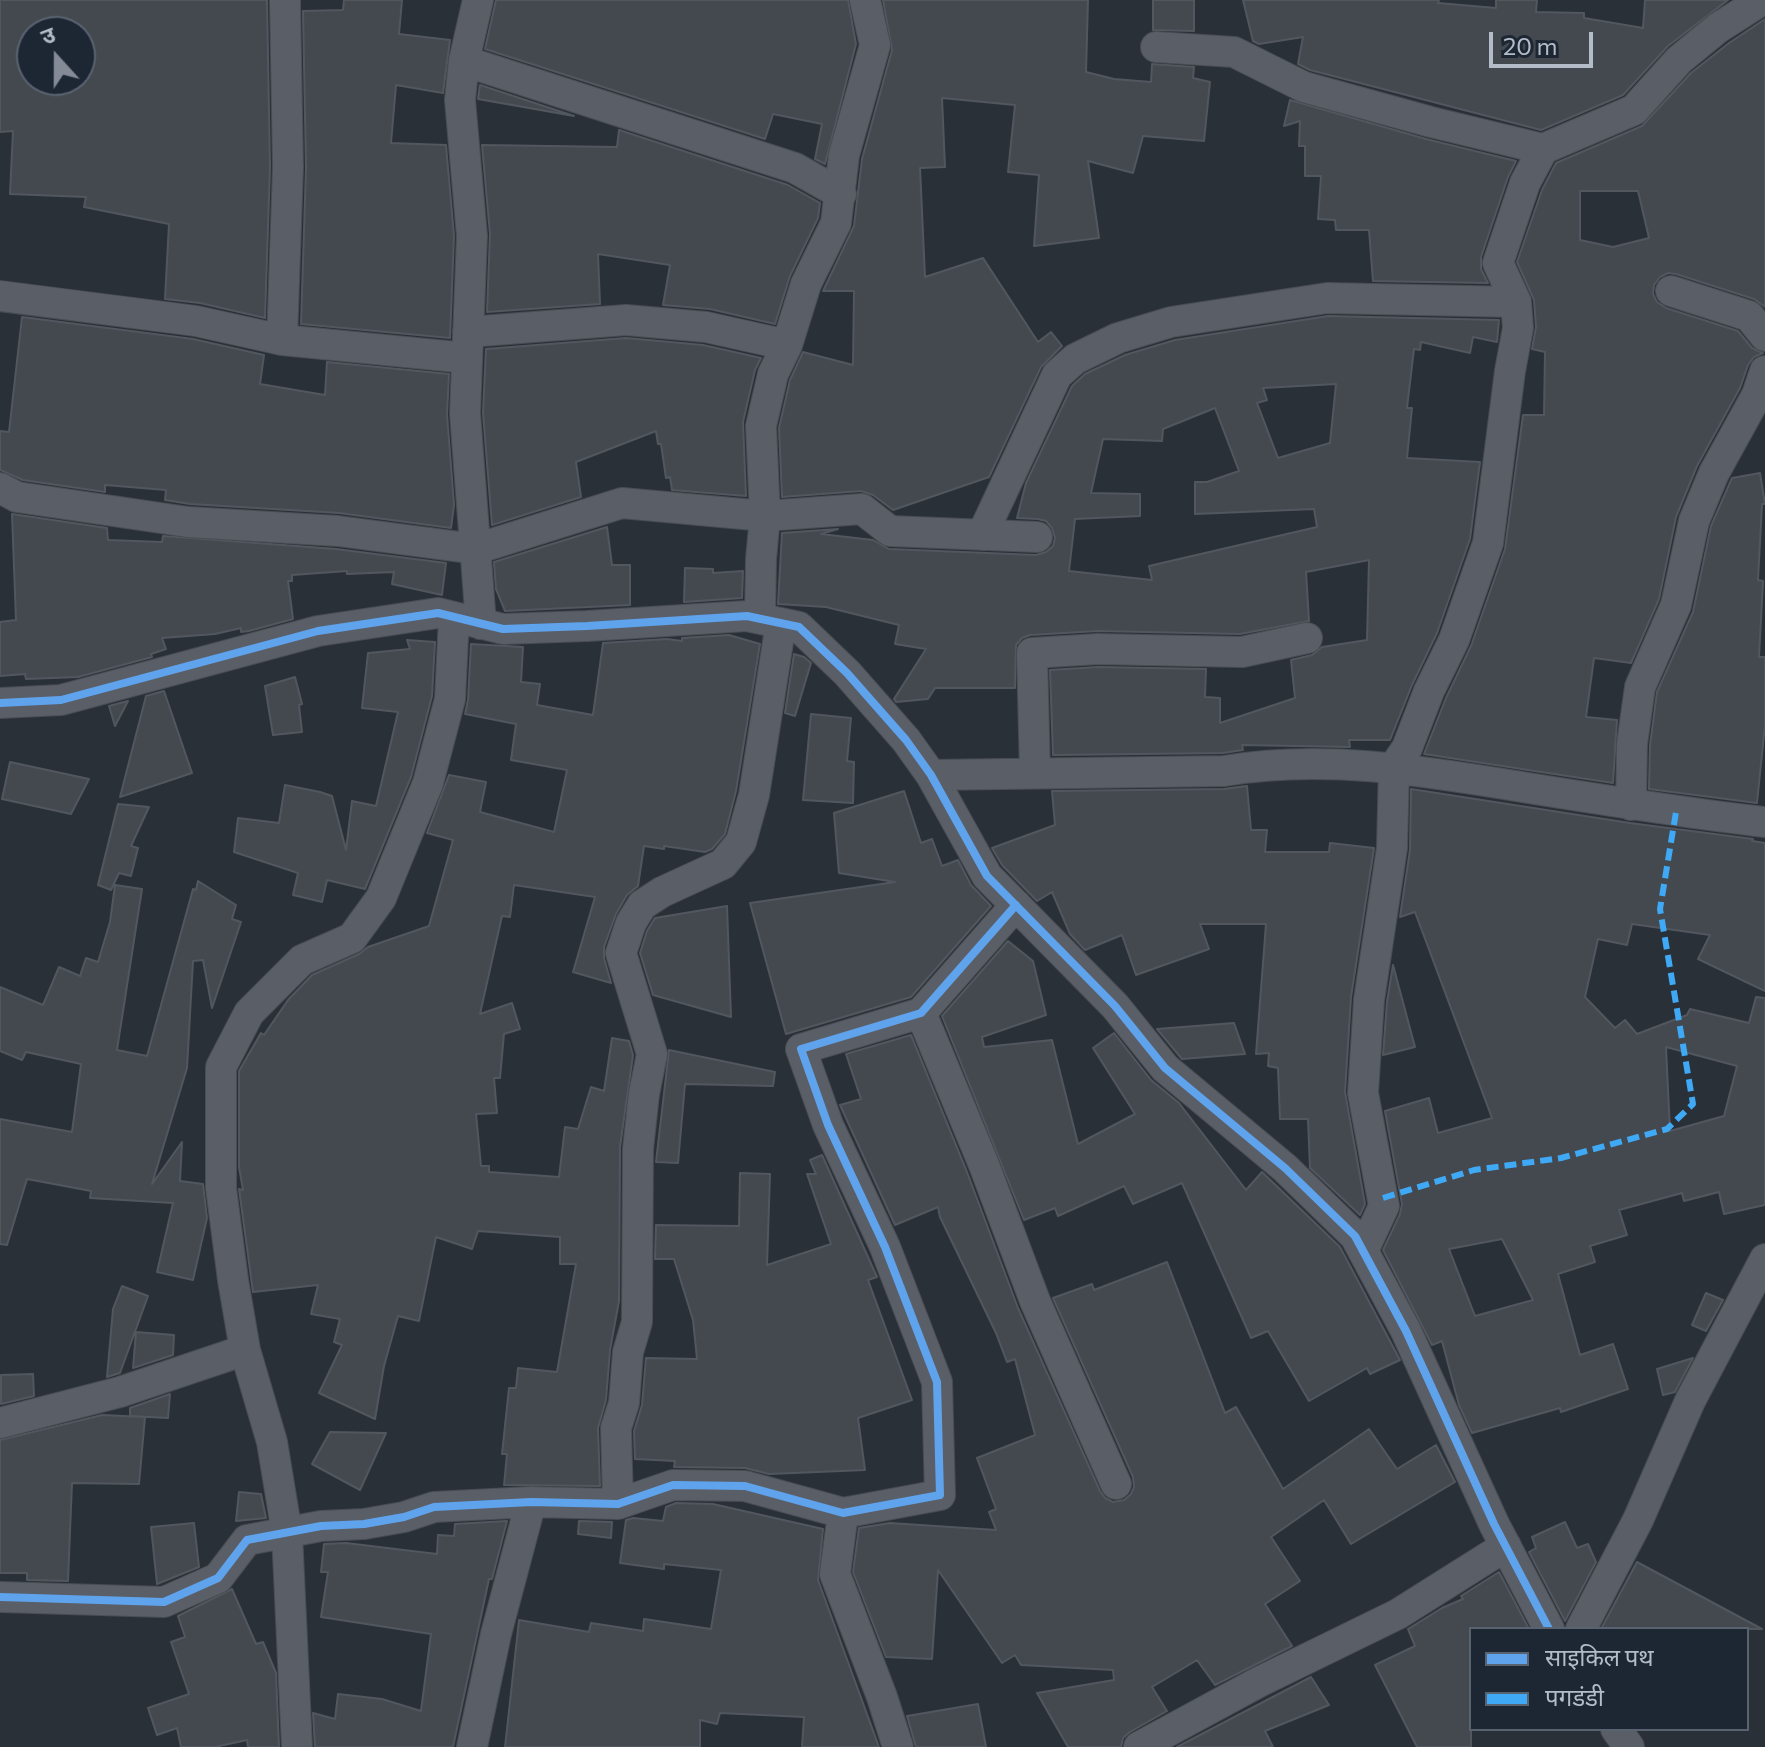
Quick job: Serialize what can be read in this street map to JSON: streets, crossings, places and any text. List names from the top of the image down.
{
  "legend": ["साइकिल पथ", "पगडंडी"],
  "scale_bar": "20 m",
  "north": "top"
}
